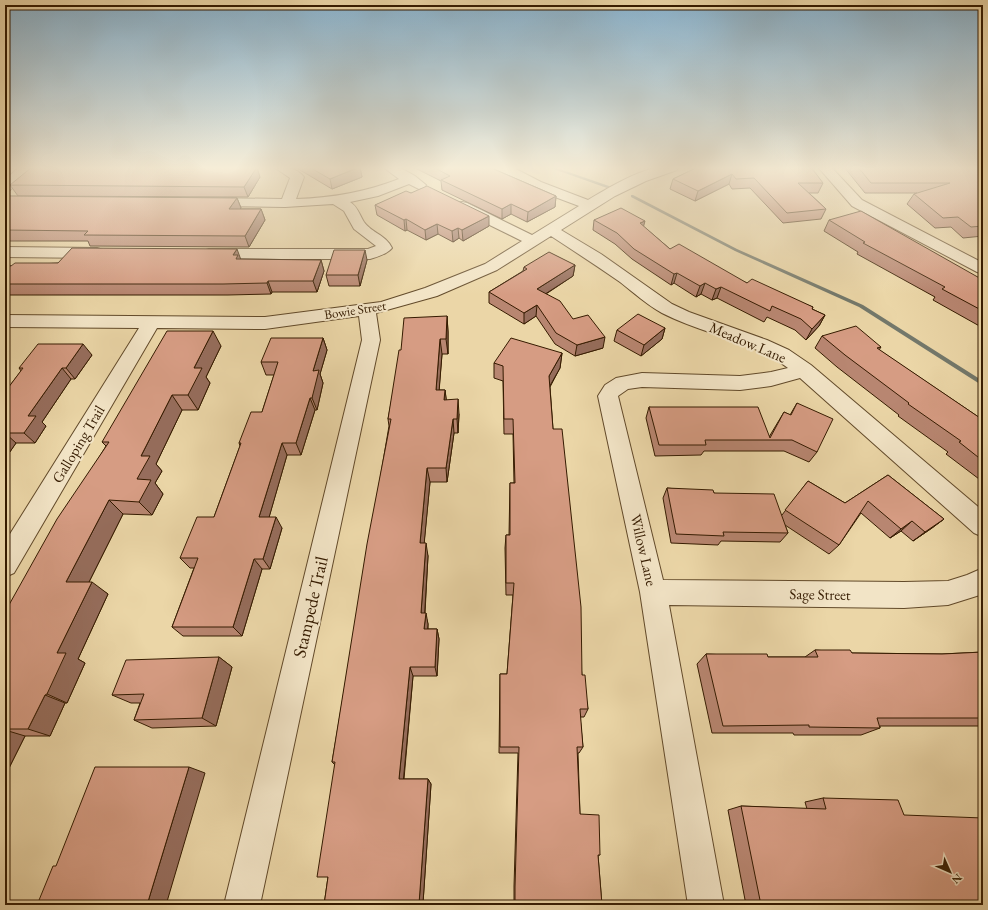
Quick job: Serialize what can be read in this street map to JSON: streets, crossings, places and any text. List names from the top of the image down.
{
  "streets": {
    "street": [
      "Bowie Street",
      "Meadow Lane",
      "Galloping Trail",
      "Willow Lane",
      "Sage Street",
      "Stampede Trail"
    ]
  },
  "crossings": [
    ["Bowie Street", "Meadow Lane"],
    ["Bowie Street", "Galloping Trail"],
    ["Bowie Street", "Stampede Trail"],
    ["Meadow Lane", "Willow Lane"],
    ["Willow Lane", "Sage Street"]
  ],
  "north": "bottom right"
}
